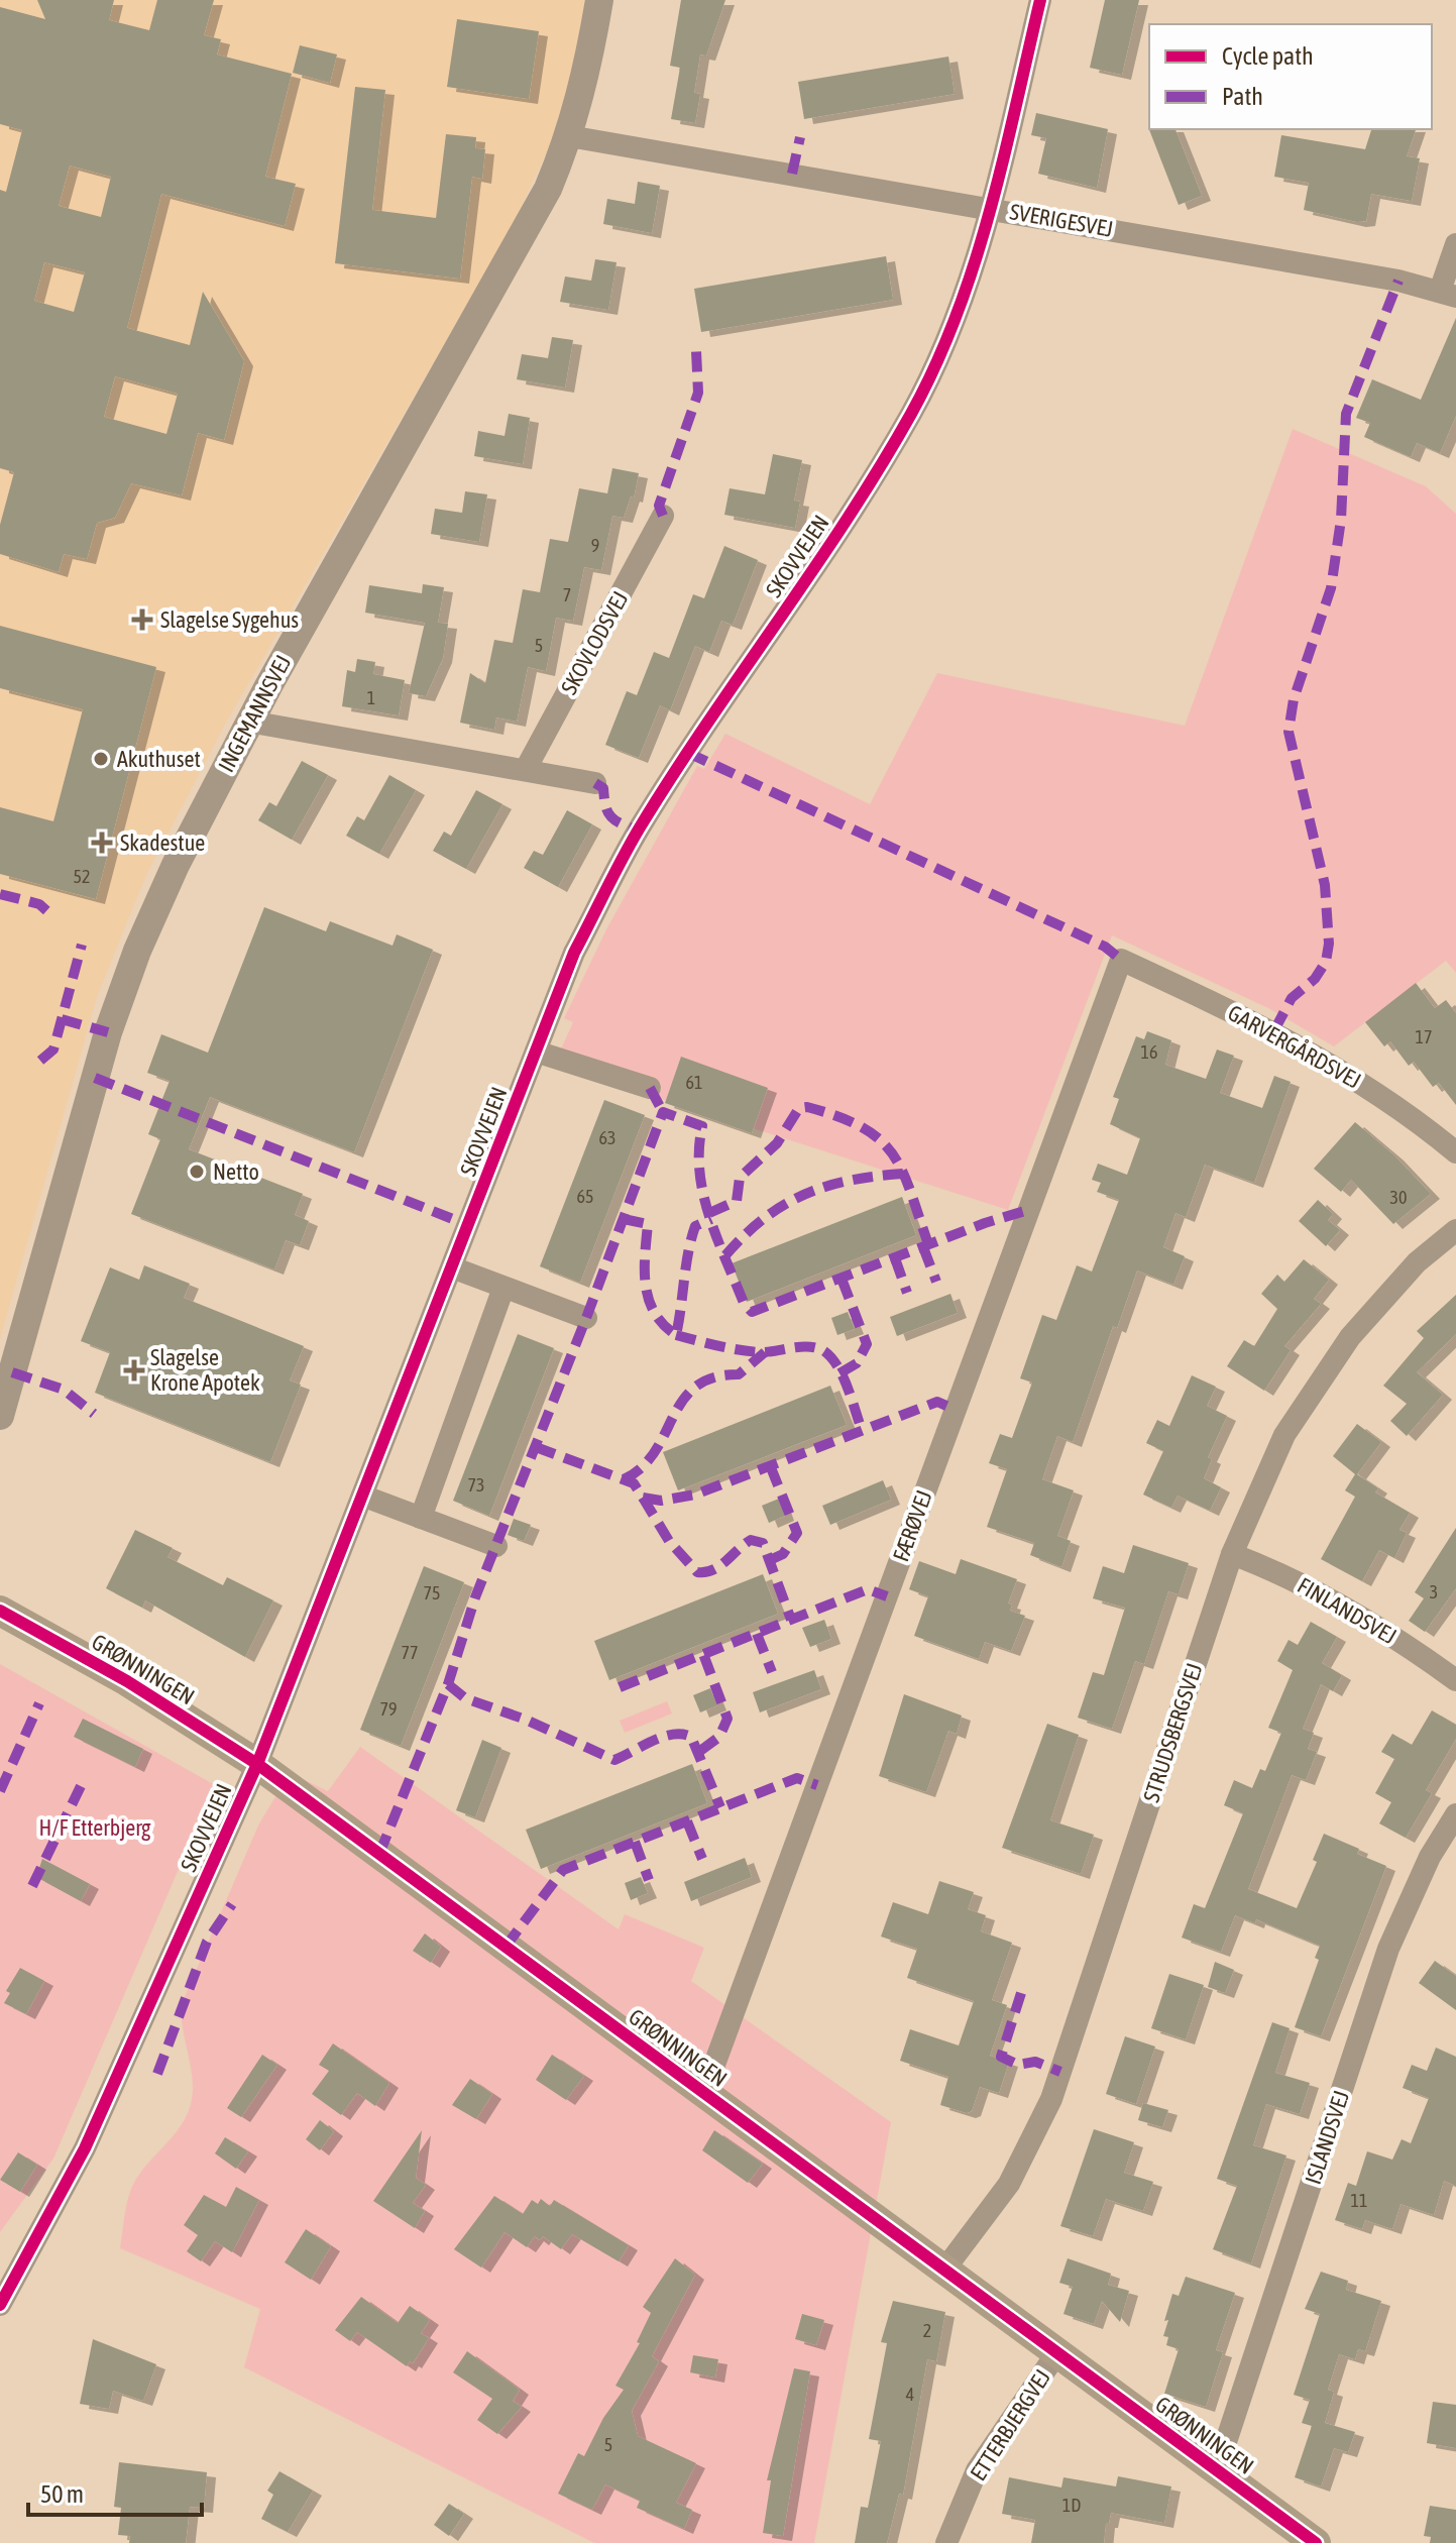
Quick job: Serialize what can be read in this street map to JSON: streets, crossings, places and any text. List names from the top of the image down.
{
  "streets": {
    "main road": ["GRØNNINGEN"],
    "street": [
      "SVERIGESVEJ",
      "SKOVVEJEN",
      "SKOVLODSVEJ",
      "INGEMANNSVEJ",
      "GARVERGÅRDSVEJ",
      "FÆRØVEJ",
      "FINLANDSVEJ",
      "STRUDSBERGSVEJ",
      "ISLANDSVEJ",
      "ETTERBJERGVEJ"
    ]
  },
  "crossings": [
    ["SVERIGESVEJ", "SKOVVEJEN"],
    ["SVERIGESVEJ", "INGEMANNSVEJ"],
    ["SKOVVEJEN", "GRØNNINGEN"],
    ["GARVERGÅRDSVEJ", "FÆRØVEJ"],
    ["FÆRØVEJ", "GRØNNINGEN"],
    ["FINLANDSVEJ", "STRUDSBERGSVEJ"],
    ["GRØNNINGEN", "STRUDSBERGSVEJ"],
    ["GRØNNINGEN", "ISLANDSVEJ"],
    ["GRØNNINGEN", "ETTERBJERGVEJ"]
  ],
  "parks": ["H/F Etterbjerg"],
  "places": {
    "health": ["Slagelse Sygehus", "Skadestue", "Slagelse Krone Apotek"],
    "other": ["Akuthuset", "Netto"]
  },
  "house_numbers": [
    "9",
    "7",
    "5",
    "1",
    "52",
    "17",
    "16",
    "61",
    "63",
    "65",
    "30",
    "73",
    "3",
    "75",
    "77",
    "79",
    "11",
    "2",
    "4",
    "5",
    "1D"
  ],
  "legend": ["Cycle path", "Path"],
  "scale_bar": "50 m"
}
